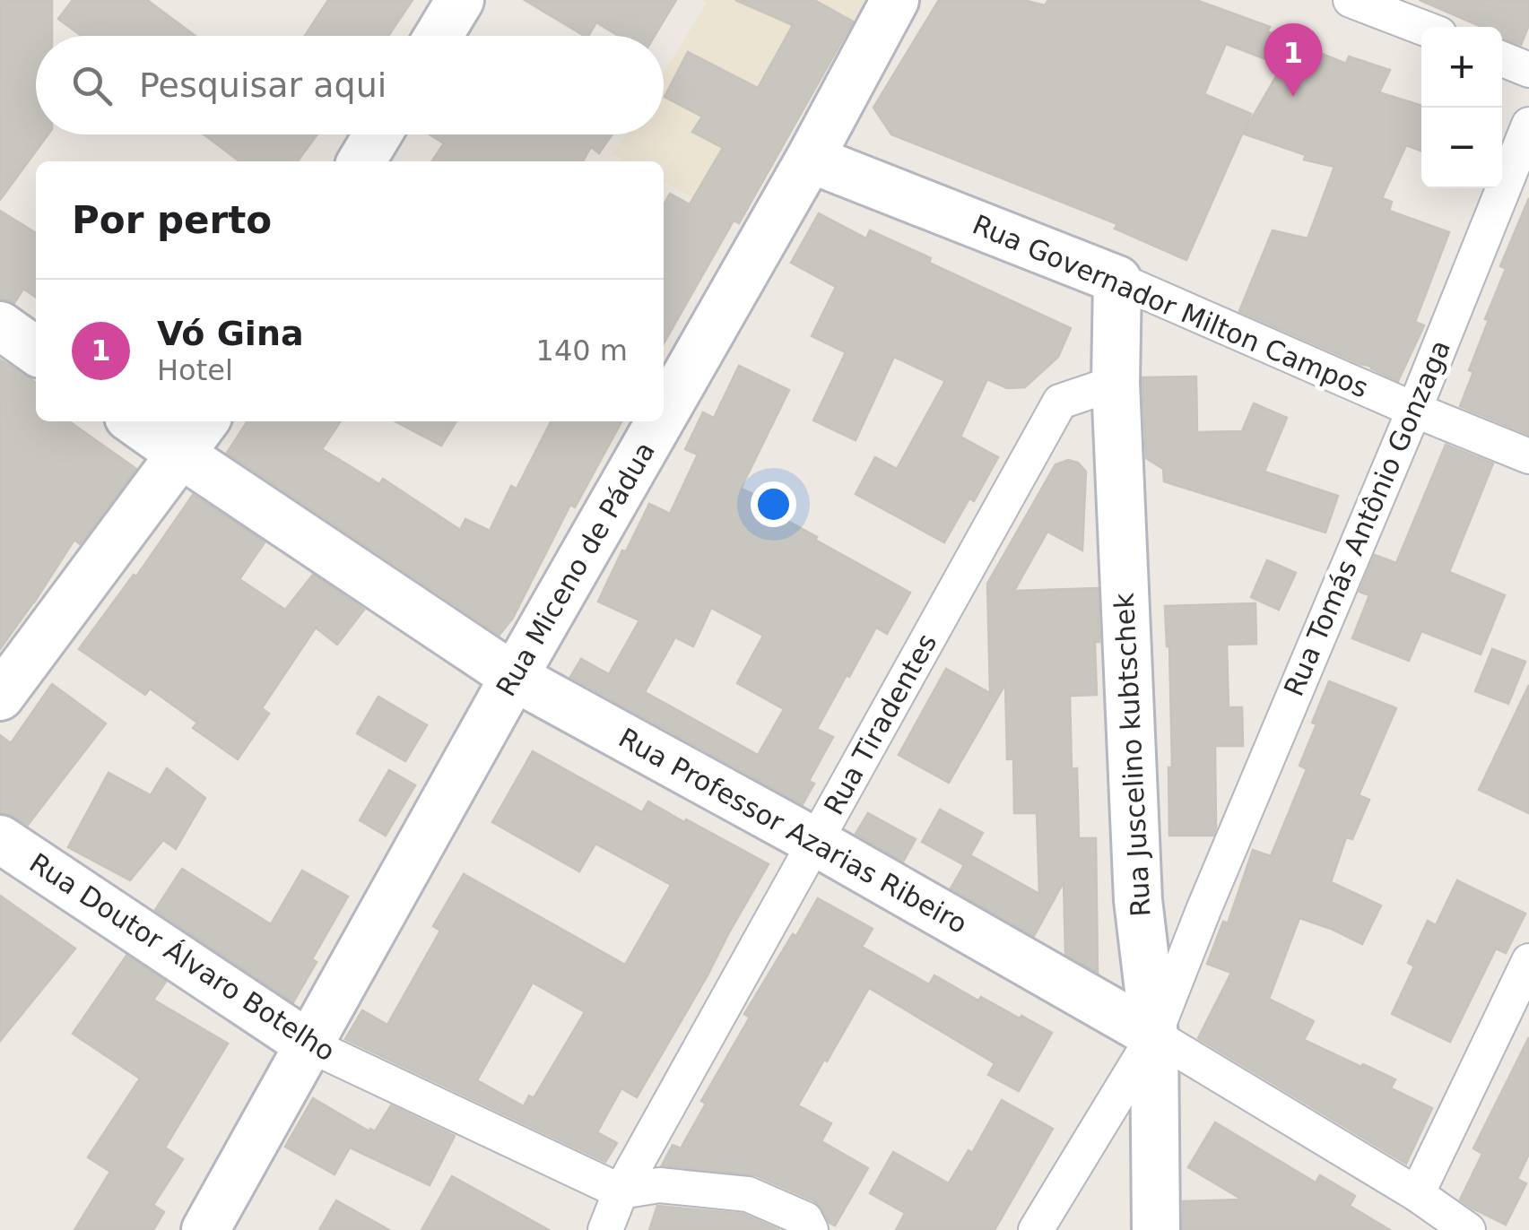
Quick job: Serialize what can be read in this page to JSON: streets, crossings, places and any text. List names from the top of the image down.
{
  "streets": {
    "main road": [
      "Rua Governador Milton Campos",
      "Rua Miceno de Pádua",
      "Rua Juscelino kubtschek",
      "Rua Professor Azarias Ribeiro",
      "Rua Doutor Álvaro Botelho"
    ],
    "street": ["Rua Tomás Antônio Gonzaga", "Rua Tiradentes"]
  },
  "crossings": [
    ["Rua Governador Milton Campos", "Rua Tomás Antônio Gonzaga"],
    ["Rua Governador Milton Campos", "Rua Miceno de Pádua"],
    ["Rua Governador Milton Campos", "Rua Juscelino kubtschek"],
    ["Rua Tomás Antônio Gonzaga", "Rua Juscelino kubtschek"],
    ["Rua Tomás Antônio Gonzaga", "Rua Professor Azarias Ribeiro"],
    ["Rua Miceno de Pádua", "Rua Professor Azarias Ribeiro"],
    ["Rua Miceno de Pádua", "Rua Doutor Álvaro Botelho"],
    ["Rua Tiradentes", "Rua Juscelino kubtschek"],
    ["Rua Tiradentes", "Rua Professor Azarias Ribeiro"],
    ["Rua Tiradentes", "Rua Doutor Álvaro Botelho"],
    ["Rua Juscelino kubtschek", "Rua Professor Azarias Ribeiro"]
  ],
  "page": {
    "pins": "1",
    "map_buttons": ["+", "−"],
    "search": "Pesquisar aqui",
    "heading": "Por perto",
    "list": [
      {
        "mark": "1",
        "name": "Vó Gina",
        "note": "Hotel",
        "value": "140 m"
      }
    ]
  }
}
